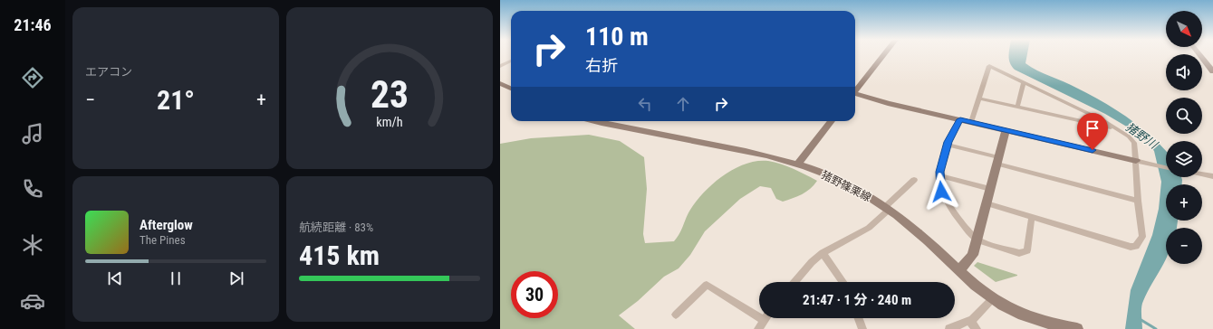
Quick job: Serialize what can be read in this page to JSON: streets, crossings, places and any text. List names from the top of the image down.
{
  "streets": {
    "street": ["猪野篠栗線"]
  },
  "water": ["猪野川"],
  "north": "bottom right",
  "page": {
    "tabs": "21:46",
    "tile": [
      "エアコン",
      ["航続距離 · 83%", "415 km"]
    ],
    "map_buttons": ["+", "−"],
    "turn": ["110 m", "右折"],
    "heat": ["−", "21°", "+"],
    "song": ["Afterglow", "The Pines"],
    "limit": "30",
    "trip": "21:47 · 1 分 · 240 m",
    "gauge": ["23", "km/h"]
  }
}
